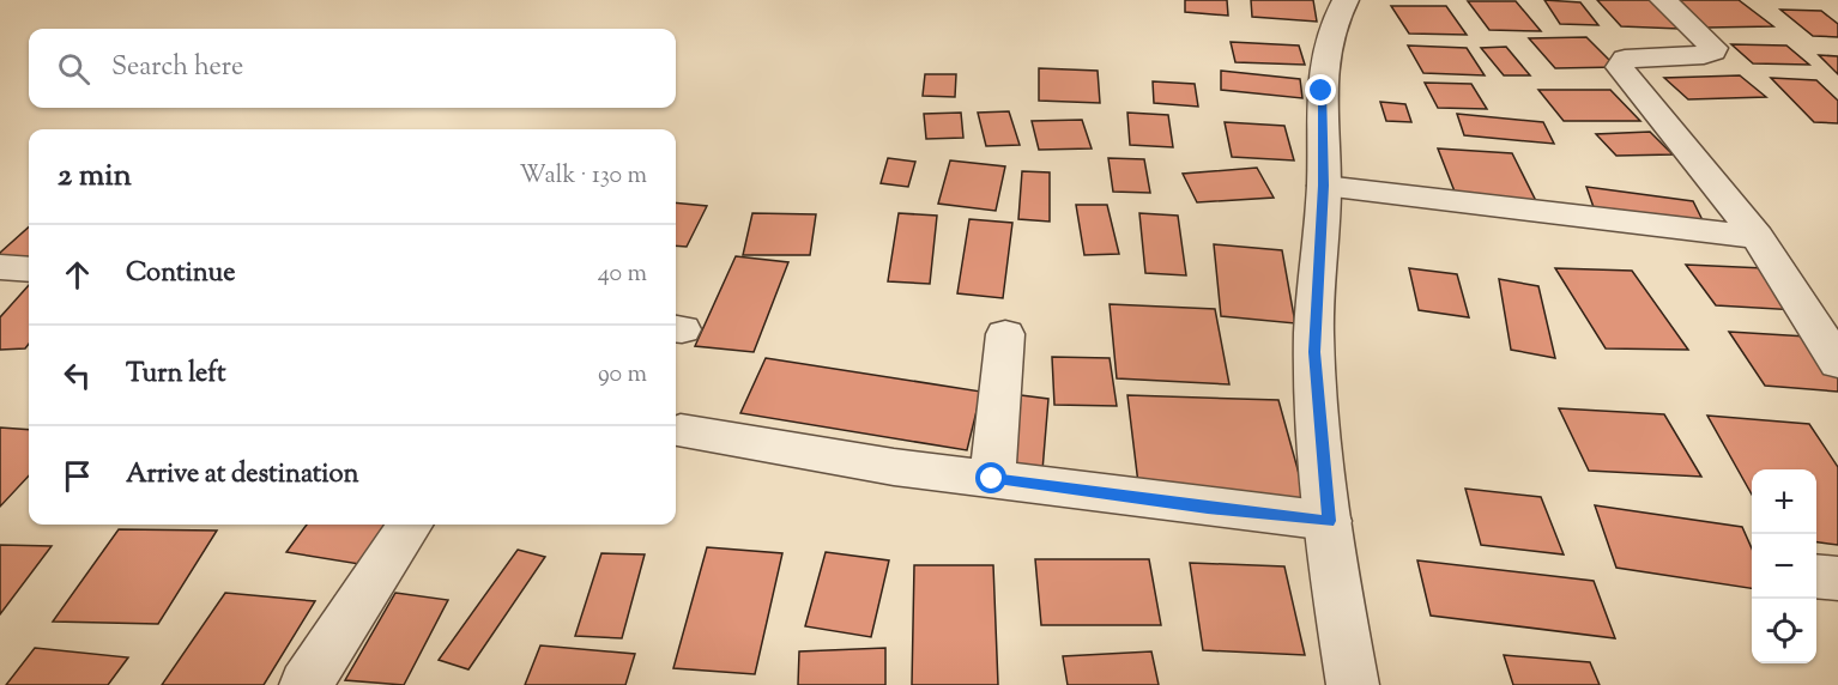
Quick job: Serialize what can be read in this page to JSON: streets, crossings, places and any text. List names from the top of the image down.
{
  "page": {
    "search": "Search here",
    "heading": ["2 min", "Walk · 130 m"],
    "list": [
      ["Continue", "40 m"],
      ["Turn left", "90 m"],
      "Arrive at destination"
    ],
    "map_buttons": ["+", "−"]
  }
}
